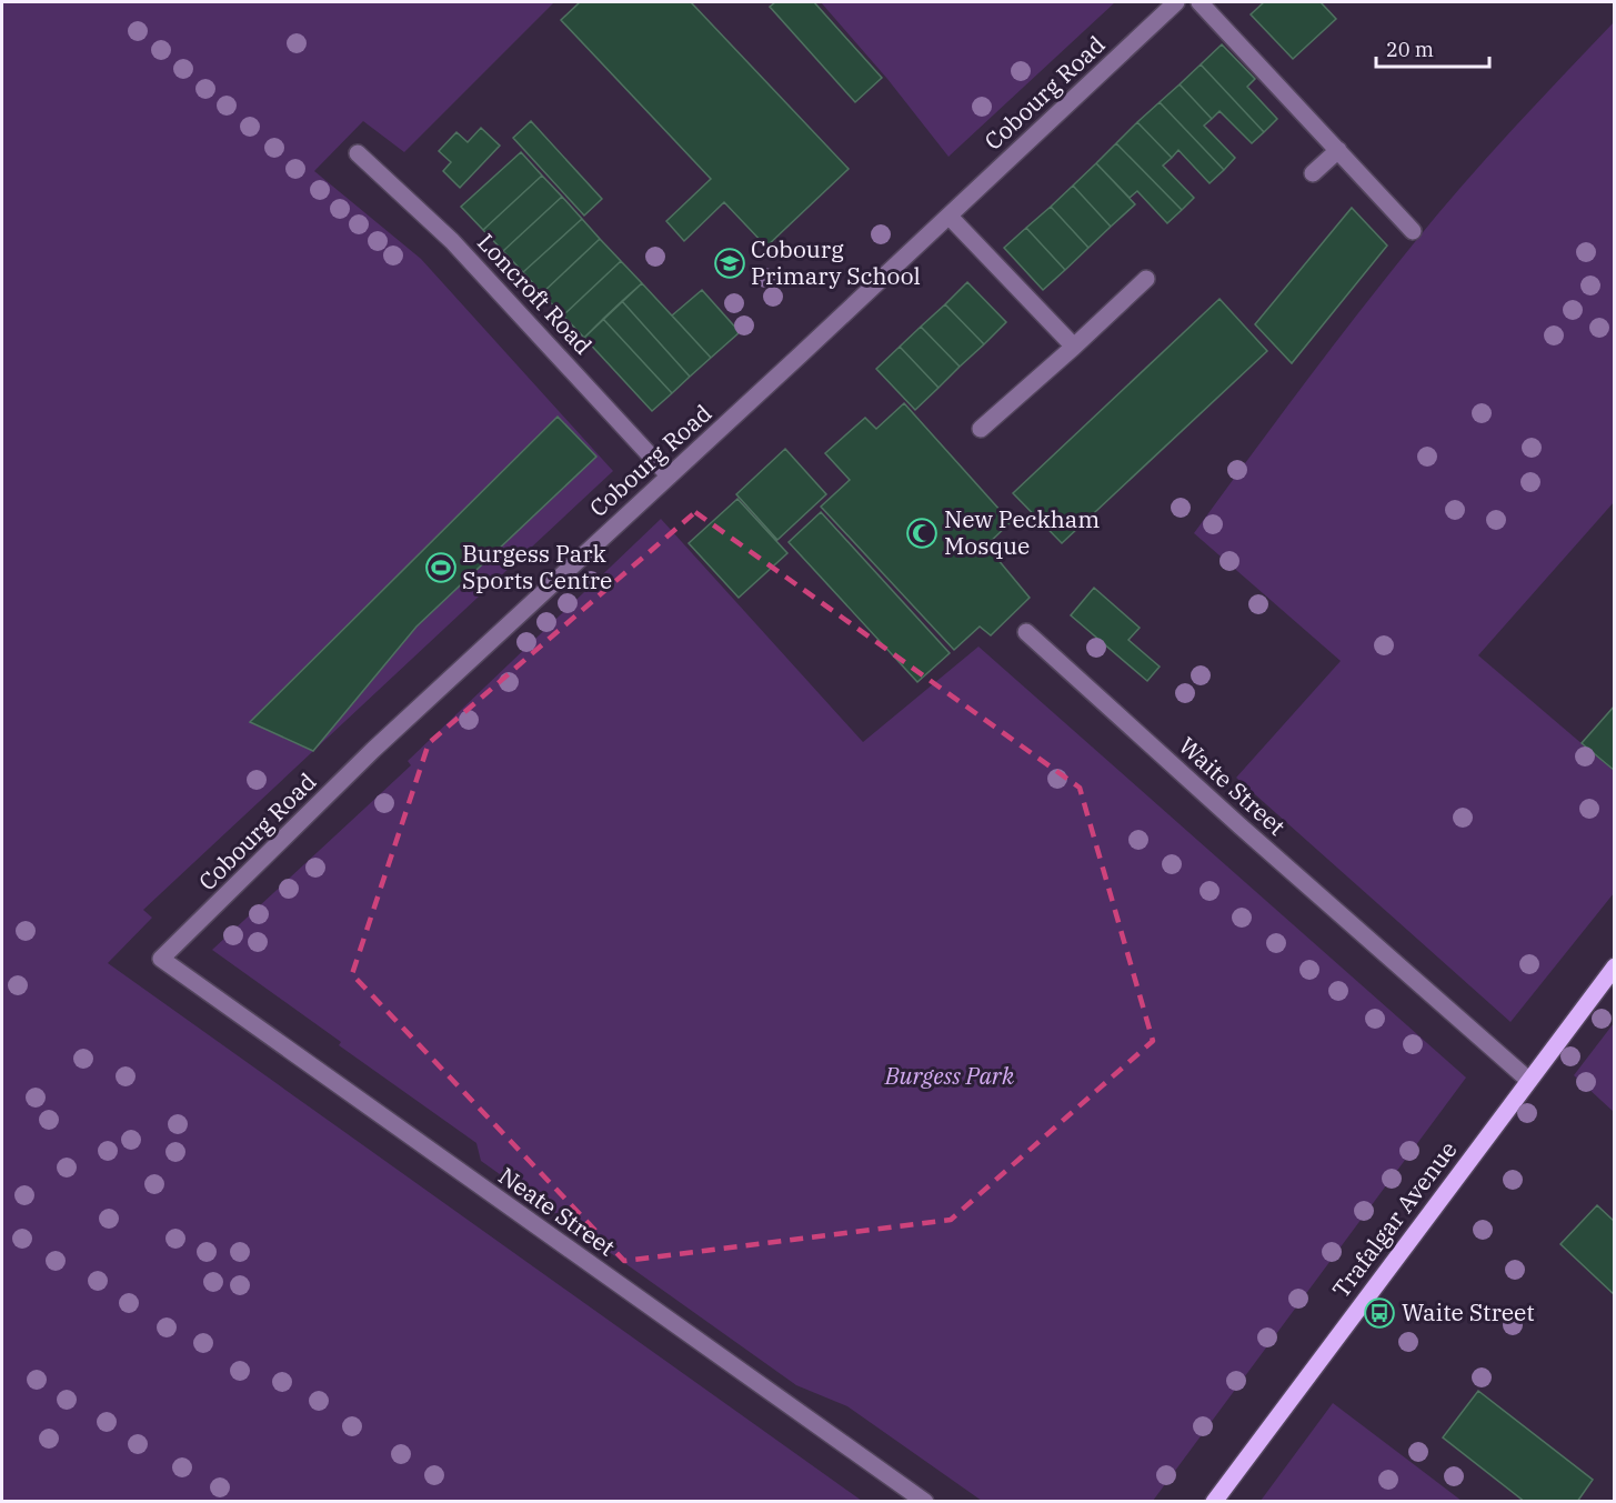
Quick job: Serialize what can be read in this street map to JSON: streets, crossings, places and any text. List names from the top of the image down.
{
  "streets": {
    "main road": ["Trafalgar Avenue"],
    "street": [
      "Cobourg Road",
      "Loncroft Road",
      "Waite Street",
      "Neate Street"
    ]
  },
  "crossings": [
    ["Cobourg Road", "Loncroft Road"],
    ["Cobourg Road", "Neate Street"],
    ["Waite Street", "Trafalgar Avenue"]
  ],
  "parks": ["Burgess Park"],
  "places": {
    "school or university": ["Cobourg Primary School"],
    "mosque": ["New Peckham Mosque"],
    "sports": ["Burgess Park Sports Centre"],
    "bus stop": ["Waite Street"]
  },
  "scale_bar": "20 m"
}
